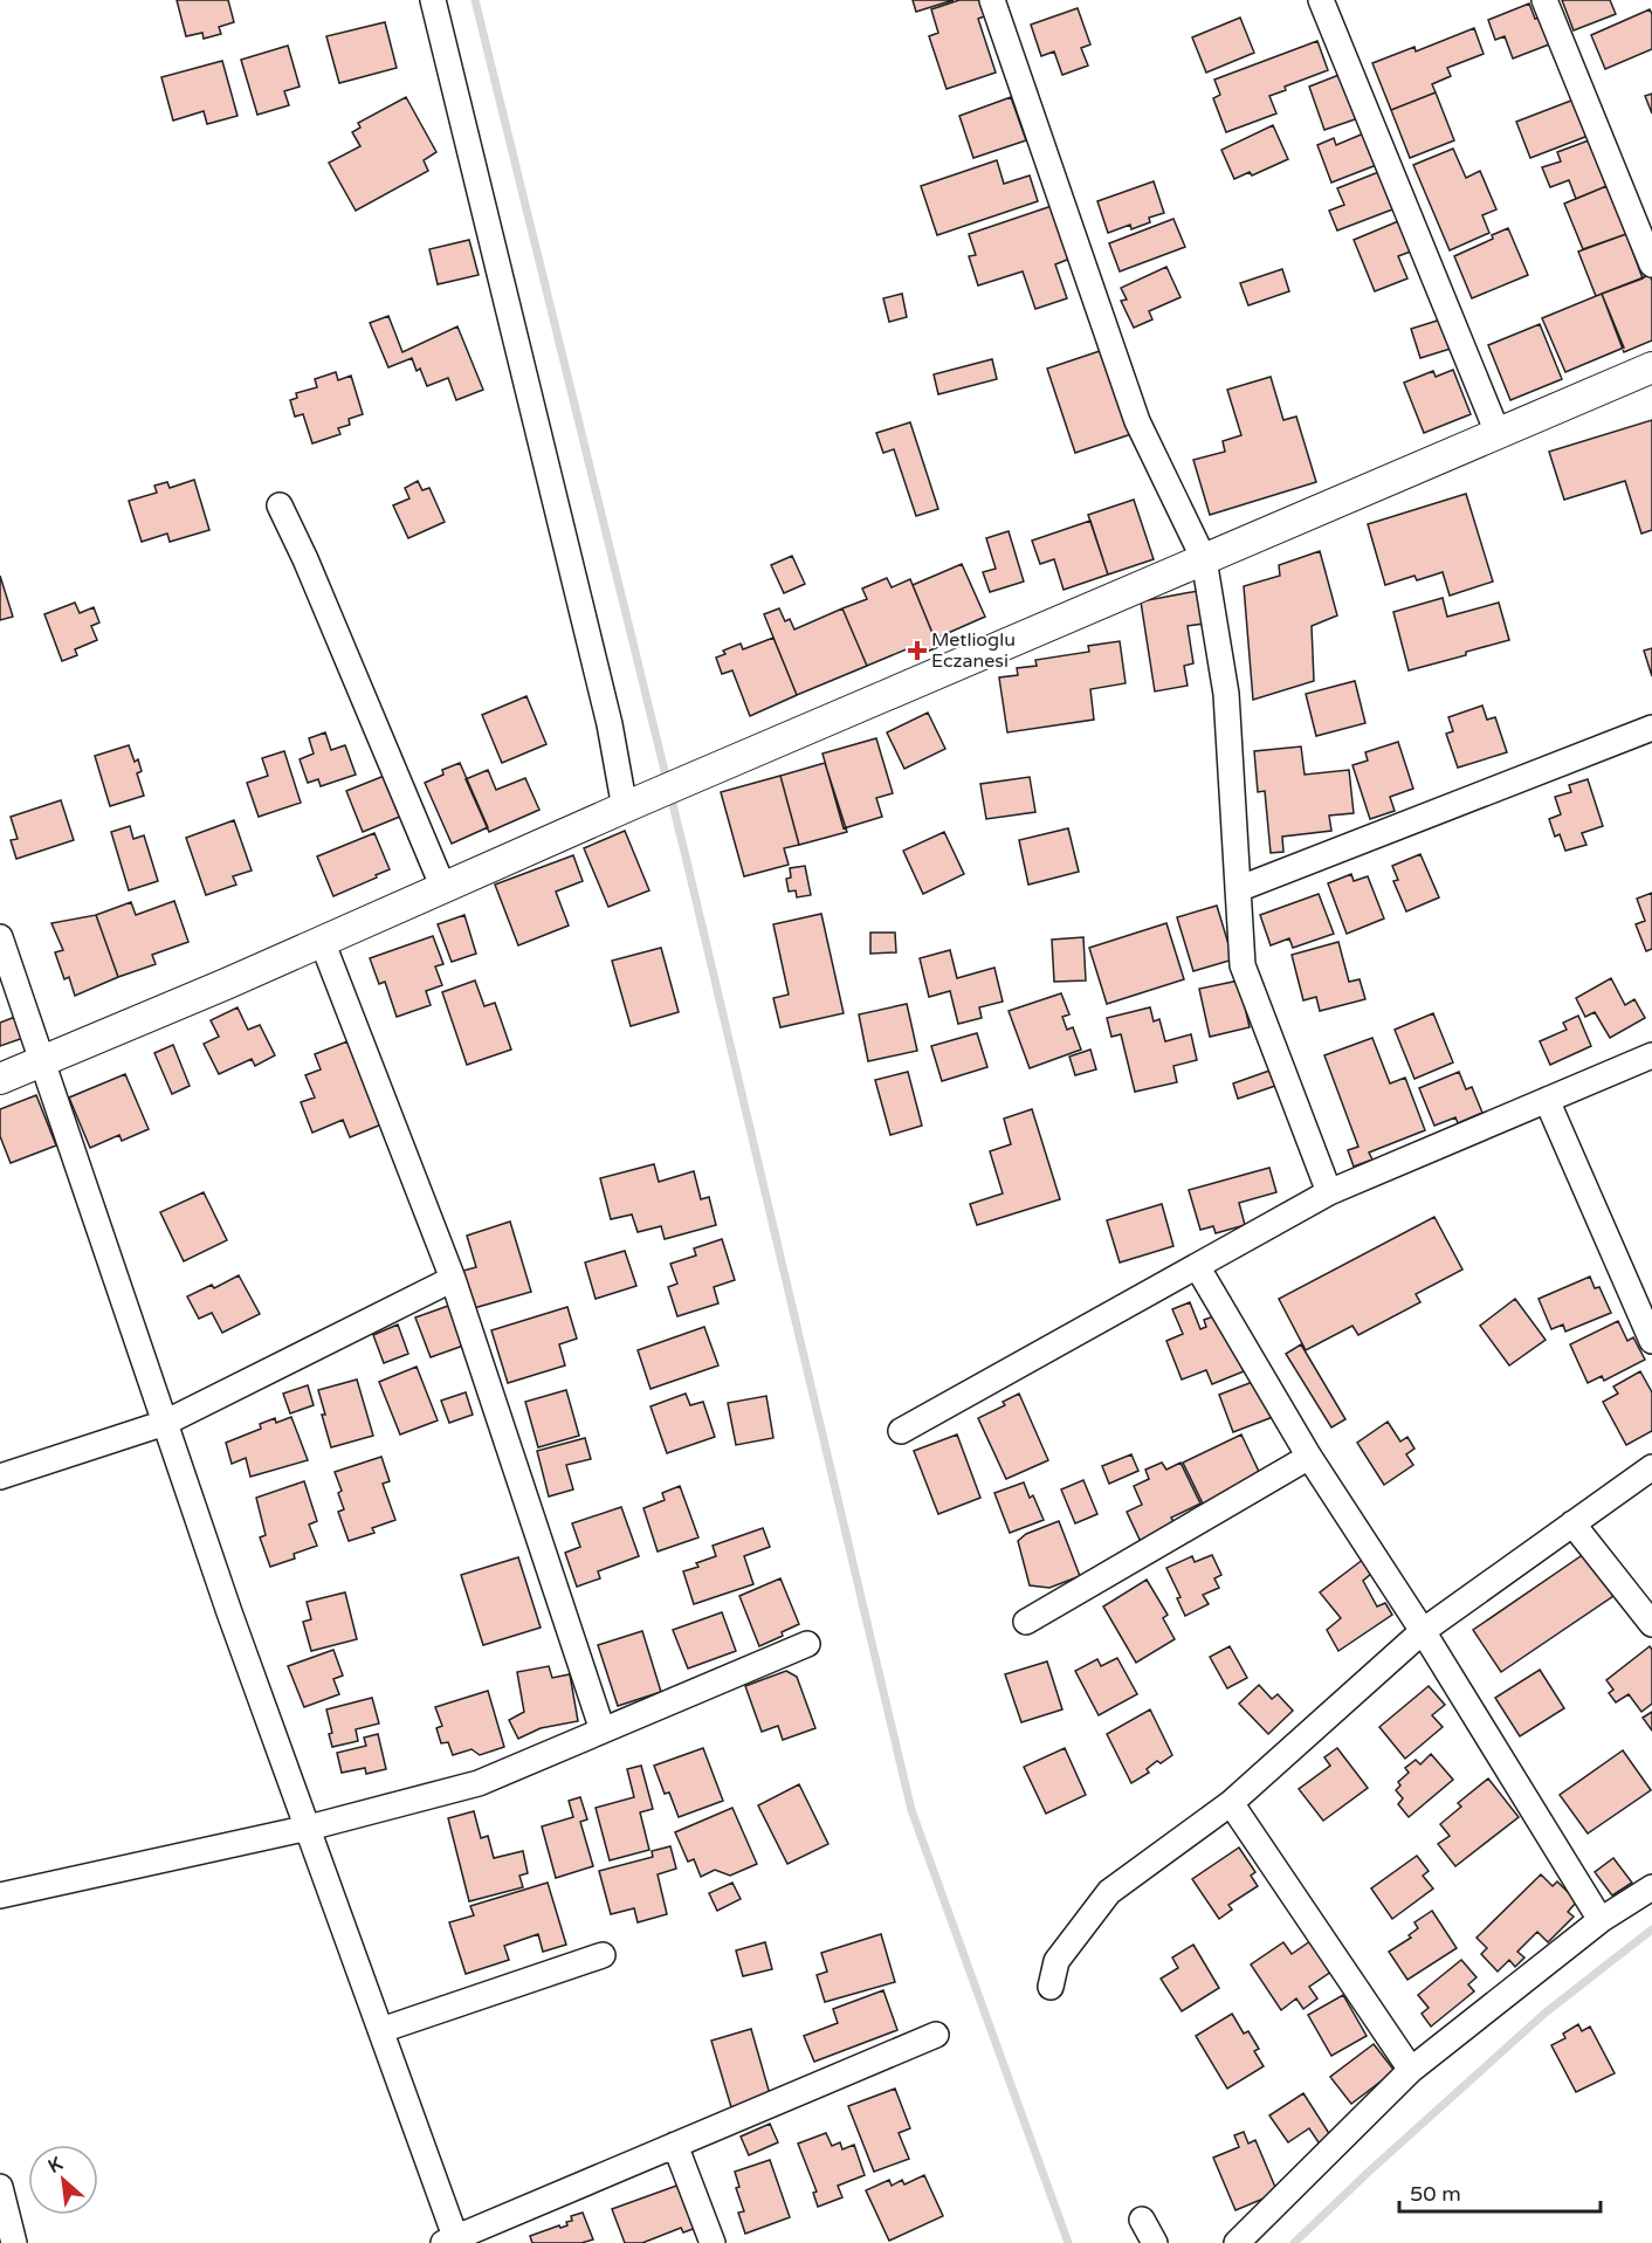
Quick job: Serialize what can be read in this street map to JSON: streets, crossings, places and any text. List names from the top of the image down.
{
  "places": {
    "health": ["Metlioglu Eczanesi"]
  },
  "scale_bar": "50 m",
  "north": "top left"
}
